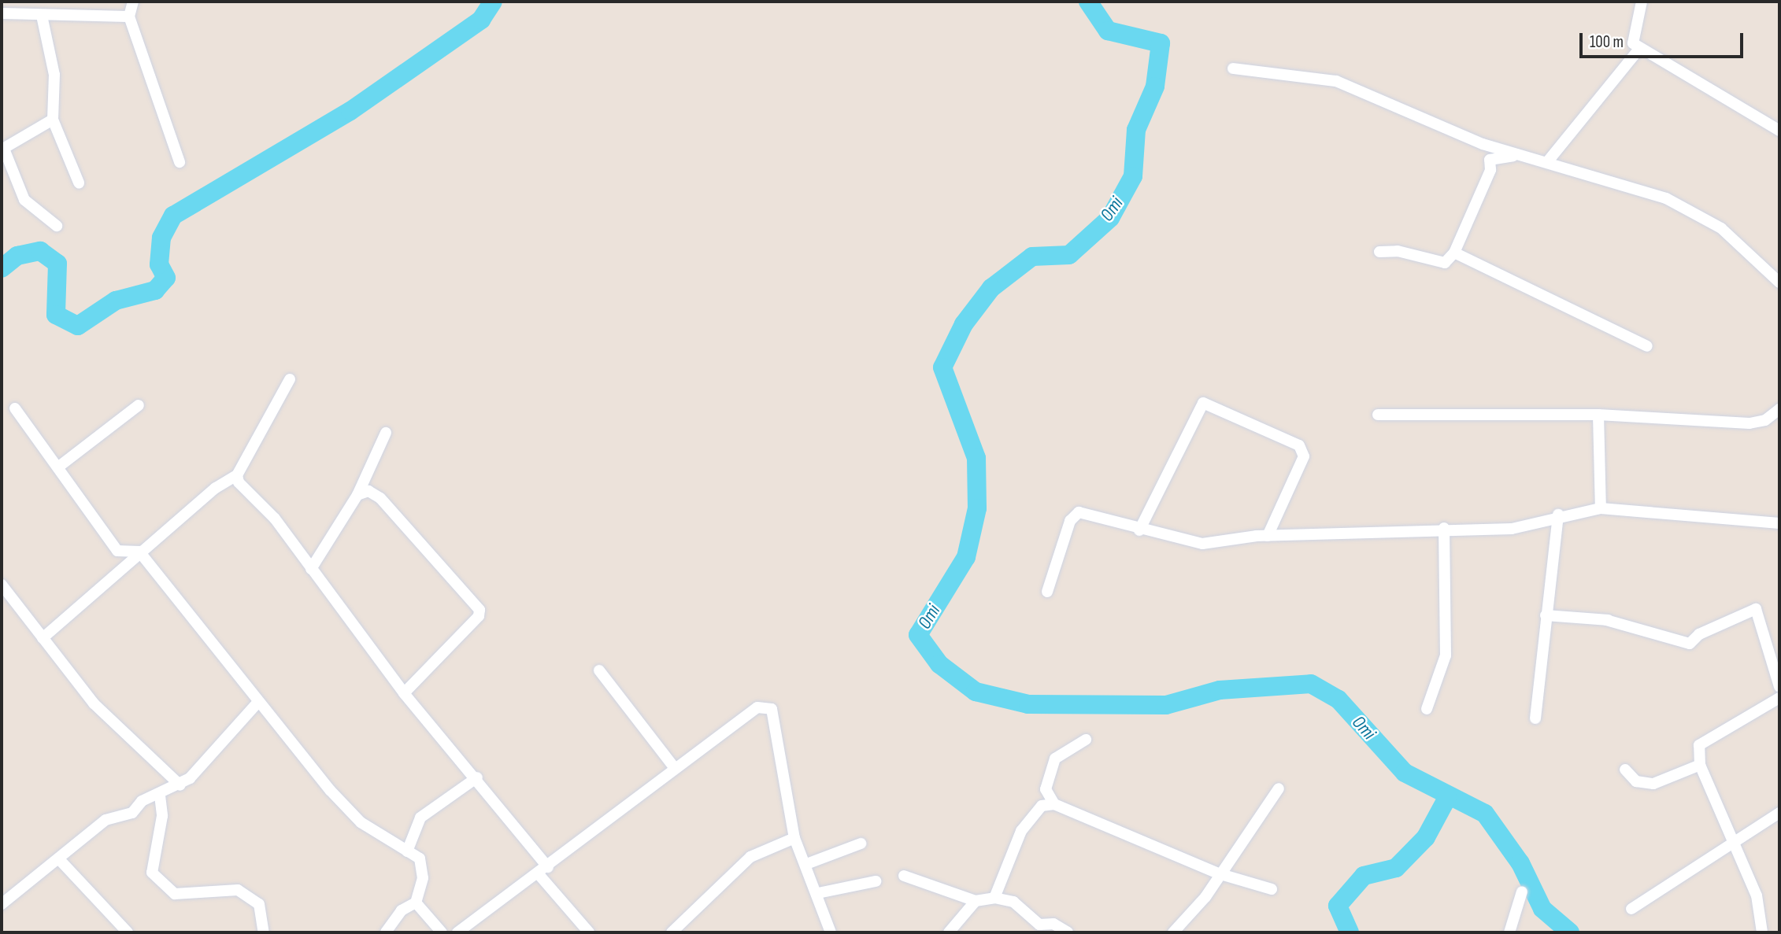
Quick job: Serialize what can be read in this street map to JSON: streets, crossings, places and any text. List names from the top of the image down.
{
  "water": ["Omi"],
  "scale_bar": "100 m"
}
